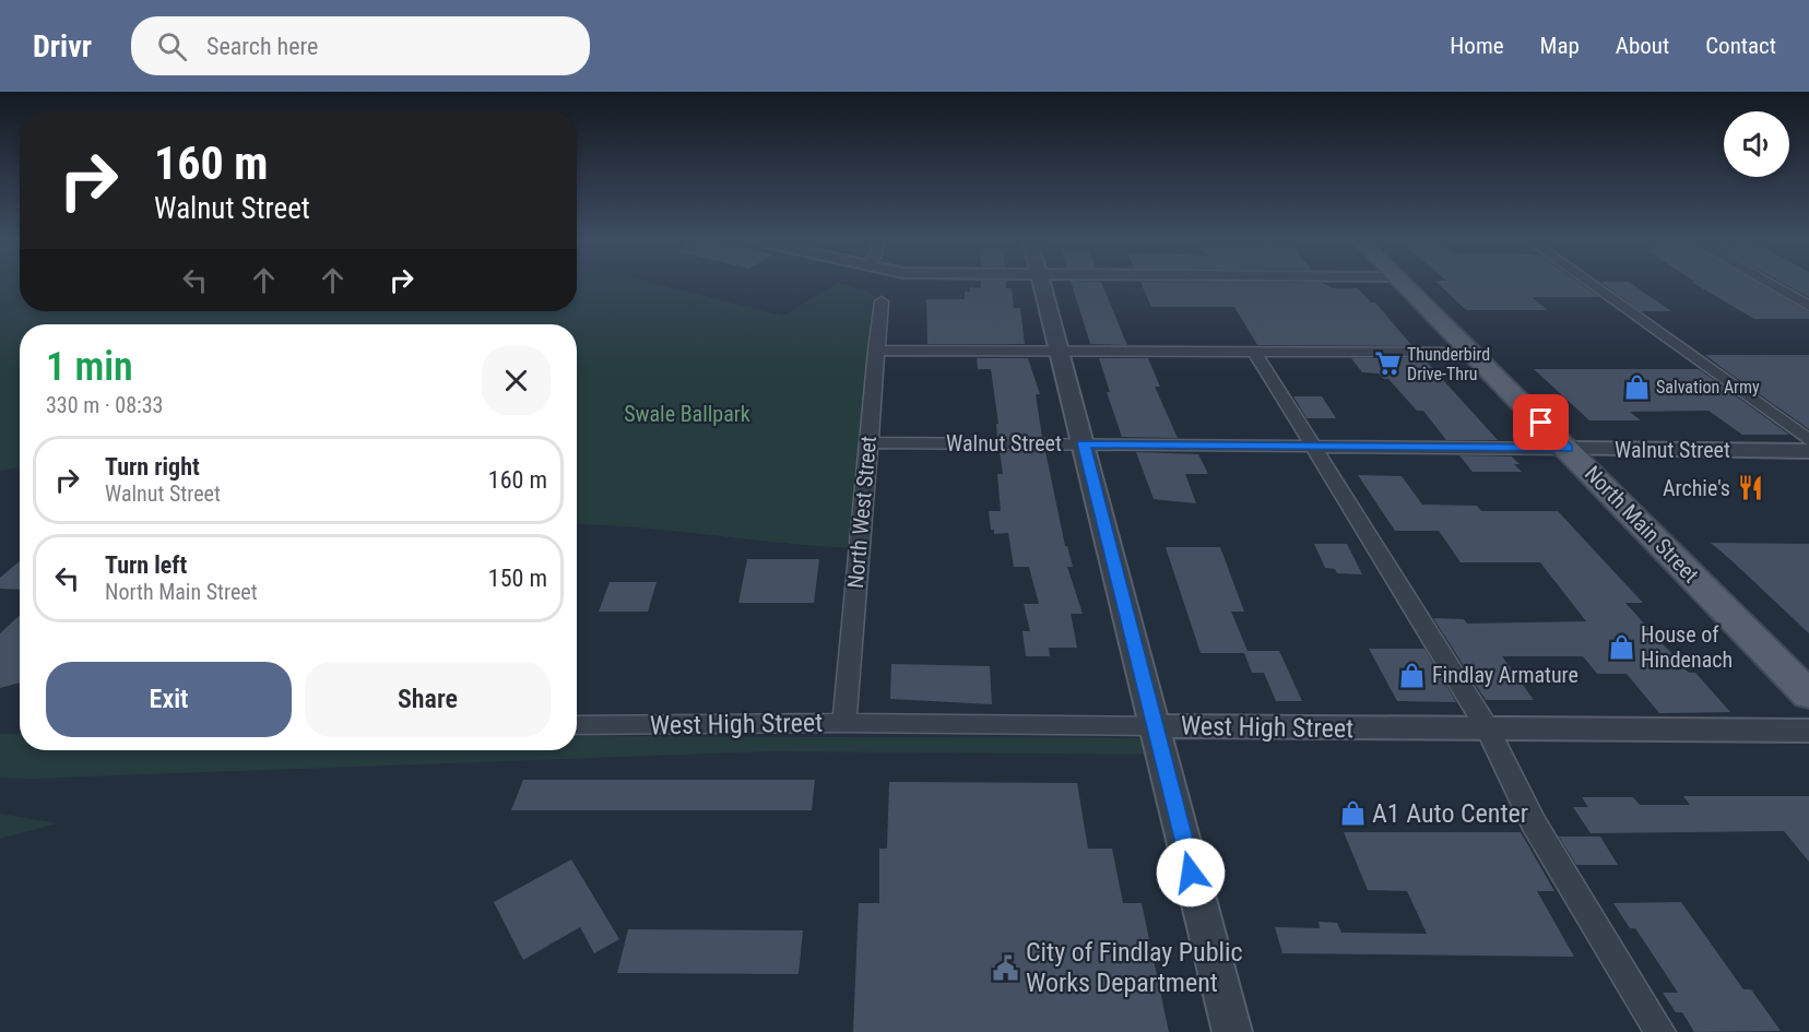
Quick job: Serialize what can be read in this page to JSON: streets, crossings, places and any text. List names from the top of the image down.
{
  "streets": {
    "main road": ["North Main Street"],
    "street": ["Walnut Street", "North West Street", "West High Street"]
  },
  "crossings": [
    ["Walnut Street", "North West Street"],
    ["Walnut Street", "North Main Street"],
    ["North West Street", "West High Street"]
  ],
  "parks": ["Swale Ballpark"],
  "places": {
    "supermarket": ["Thunderbird Drive-Thru"],
    "shop": [
      "Salvation Army",
      "House of Hindenach",
      "Findlay Armature",
      "A1 Auto Center"
    ],
    "restaurant": ["Archie's"],
    "public building": ["City of Findlay Public Works Department"]
  },
  "page": {
    "header": "Drivr",
    "search": "Search here",
    "nav": [
      "Home",
      "Map",
      "About",
      "Contact"
    ],
    "turn": ["160 m", "Walnut Street"],
    "heading": ["1 min", "330 m · 08:33"],
    "list": [
      {
        "name": "Turn right",
        "note": "Walnut Street",
        "value": "160 m"
      },
      {
        "name": "Turn left",
        "note": "North Main Street",
        "value": "150 m"
      }
    ],
    "buttons": ["Exit", "Share"]
  }
}
